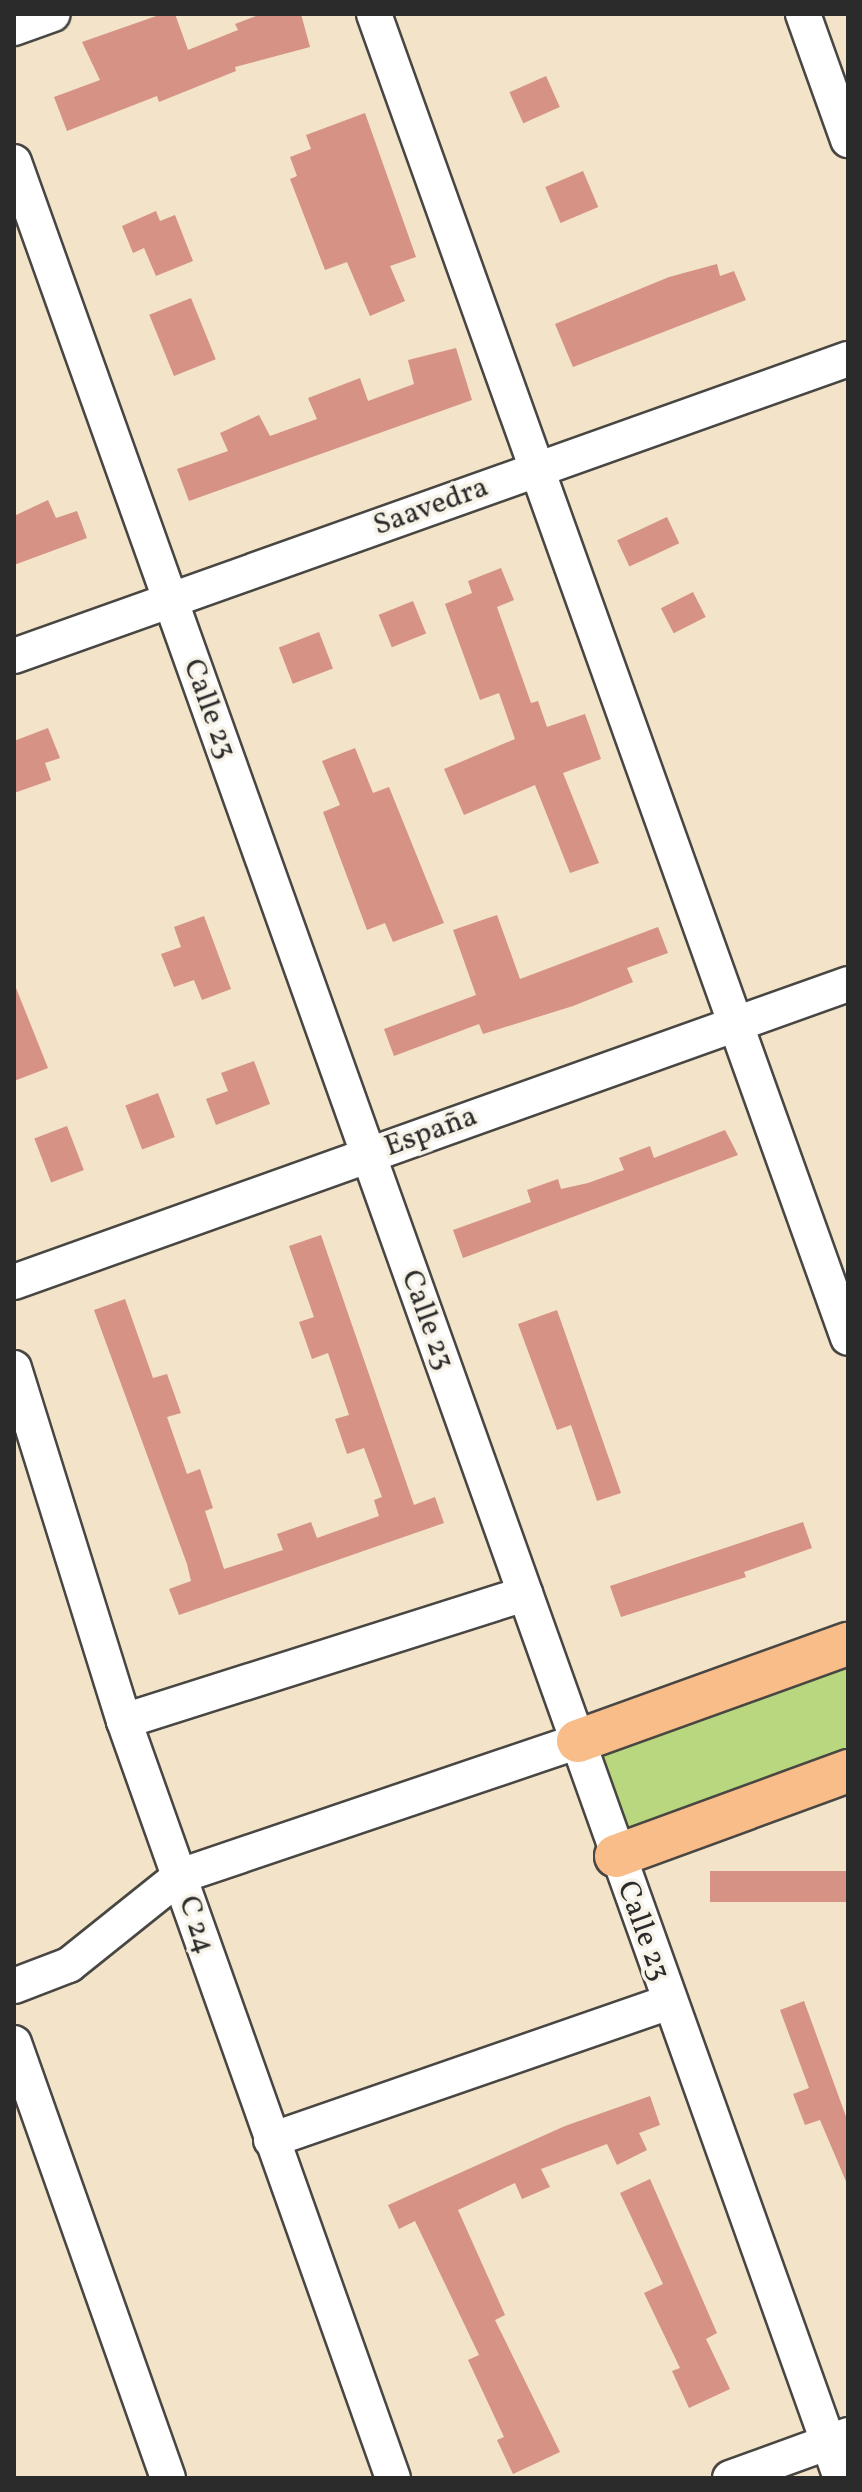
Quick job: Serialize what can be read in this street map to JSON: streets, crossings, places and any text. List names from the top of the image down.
{
  "streets": {
    "street": [
      "Saavedra",
      "Calle 23",
      "España",
      "C 24"
    ]
  },
  "crossings": [
    ["Saavedra", "Calle 23"],
    ["Calle 23", "España"]
  ]
}
